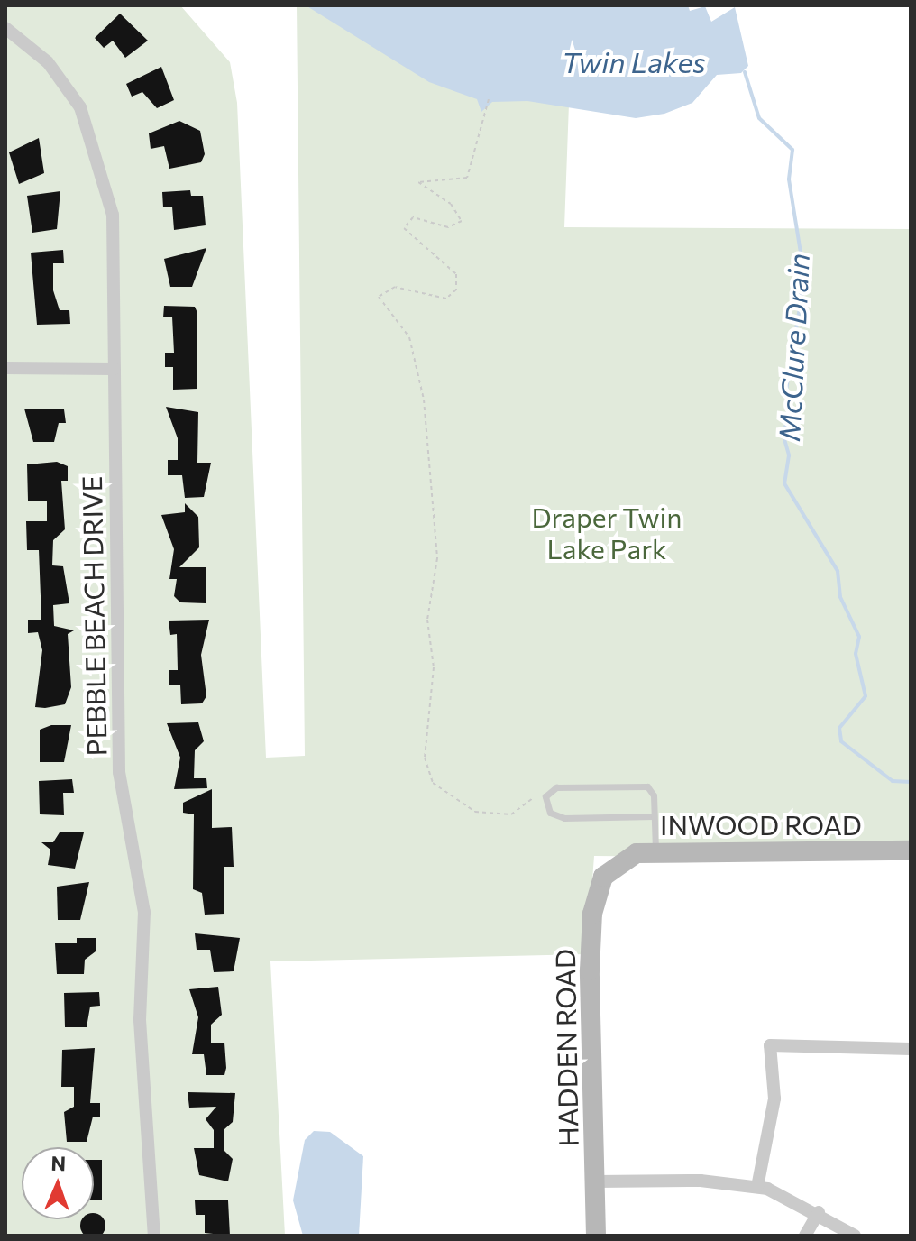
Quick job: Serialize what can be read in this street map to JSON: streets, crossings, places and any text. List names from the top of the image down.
{
  "streets": {
    "street": ["PEBBLE BEACH DRIVE", "INWOOD ROAD", "HADDEN ROAD"]
  },
  "crossings": [
    ["INWOOD ROAD", "HADDEN ROAD"]
  ],
  "water": ["Twin Lakes", "McClure Drain"],
  "parks": ["Draper Twin Lake Park"],
  "north": "top"
}
